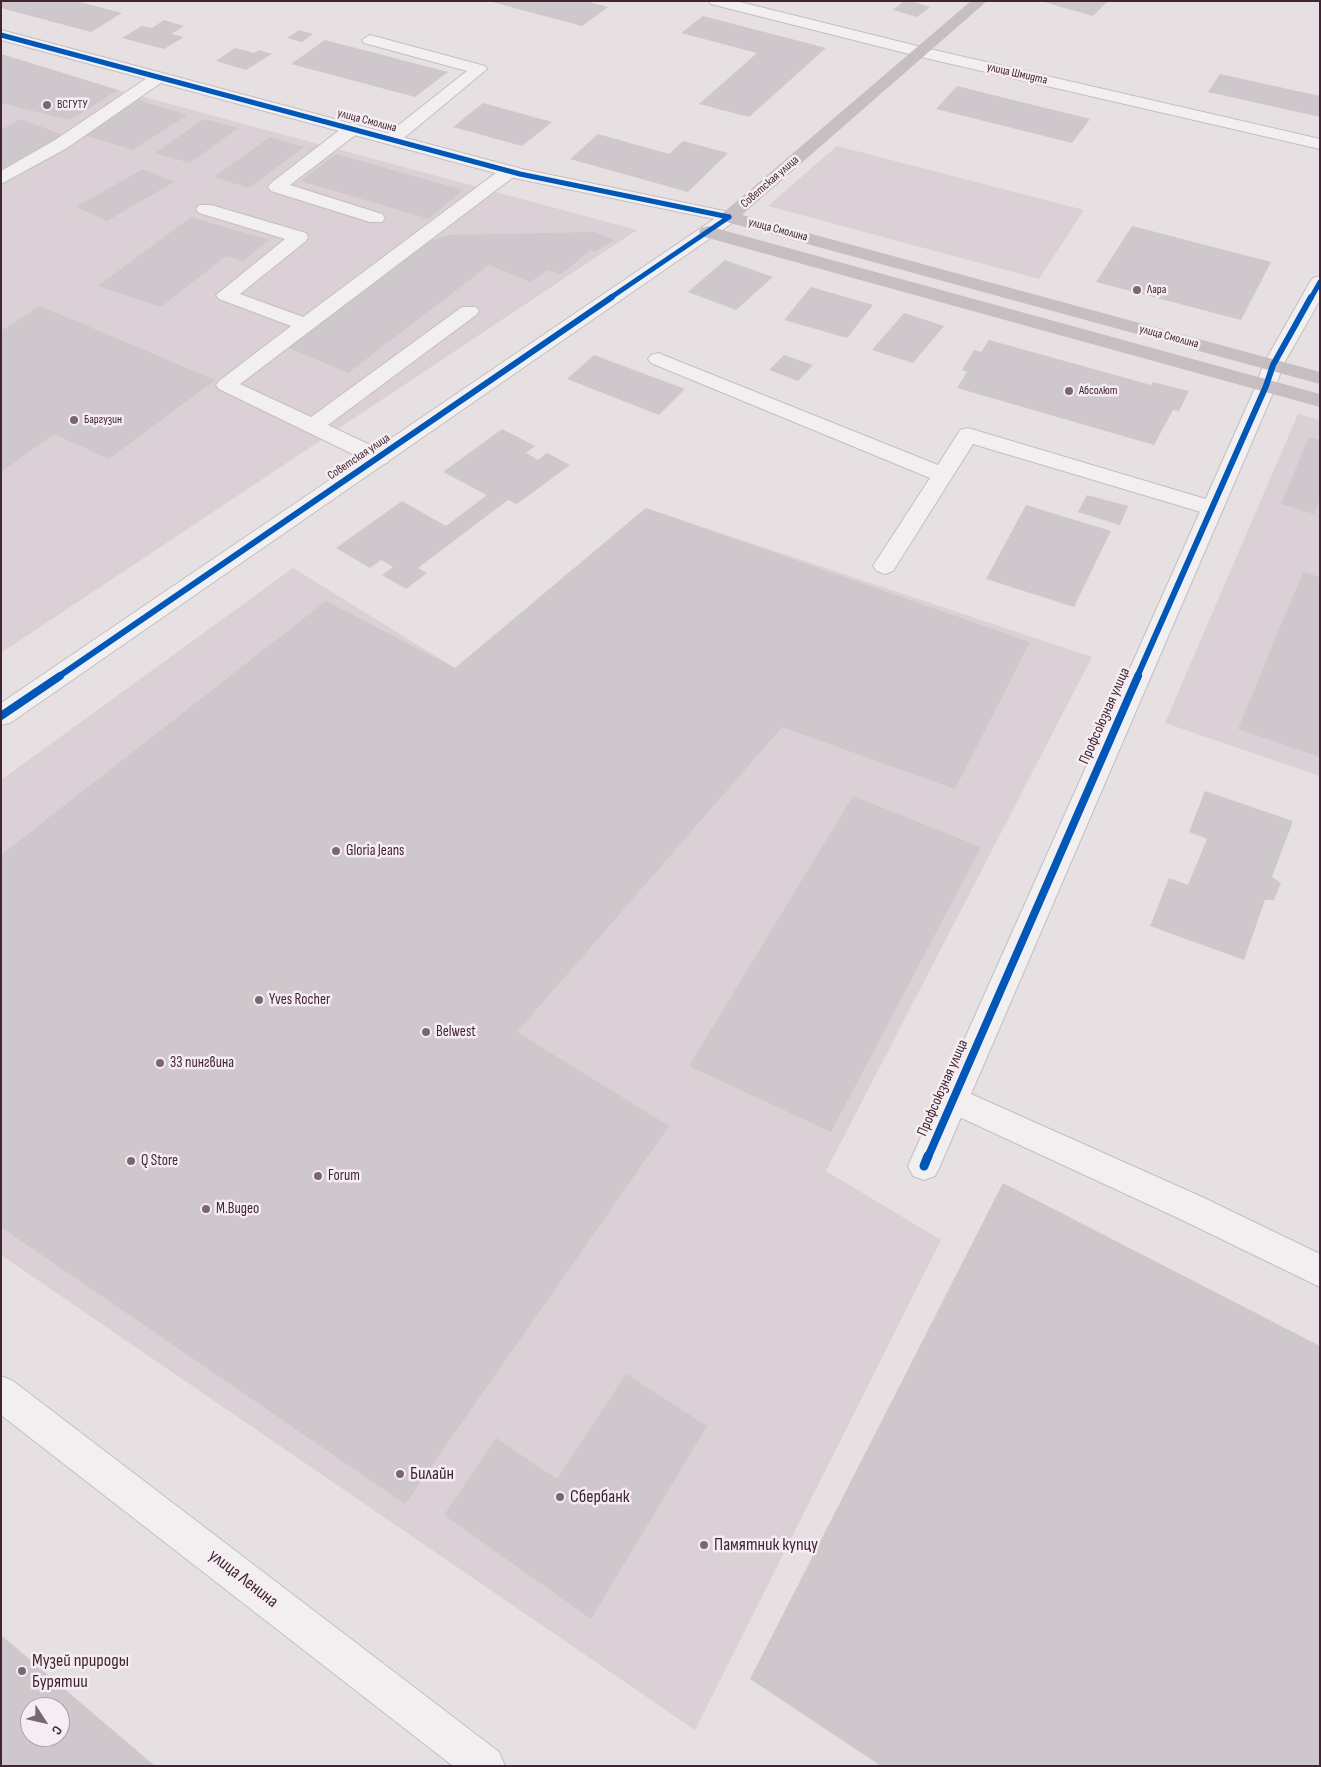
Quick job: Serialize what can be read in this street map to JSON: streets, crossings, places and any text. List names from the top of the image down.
{
  "streets": {
    "main road": ["улица Смолина", "Советская улица"],
    "street": ["улица Шмидта", "Профсоюзная улица", "улица Ленина"]
  },
  "crossings": [
    ["улица Шмидта", "Советская улица"],
    ["улица Смолина", "Советская улица"],
    ["улица Смолина", "Профсоюзная улица"]
  ],
  "places": [
    "ВСГУТУ",
    "Лара",
    "Абсолют",
    "Баргузин",
    "Gloria Jeans",
    "Yves Rocher",
    "Belwest",
    "33 пингвина",
    "Q Store",
    "Forum",
    "М.Видео",
    "Билайн",
    "Сбербанк",
    "Памятник купцу",
    "Музей природы Бурятии"
  ],
  "north": "bottom right"
}
